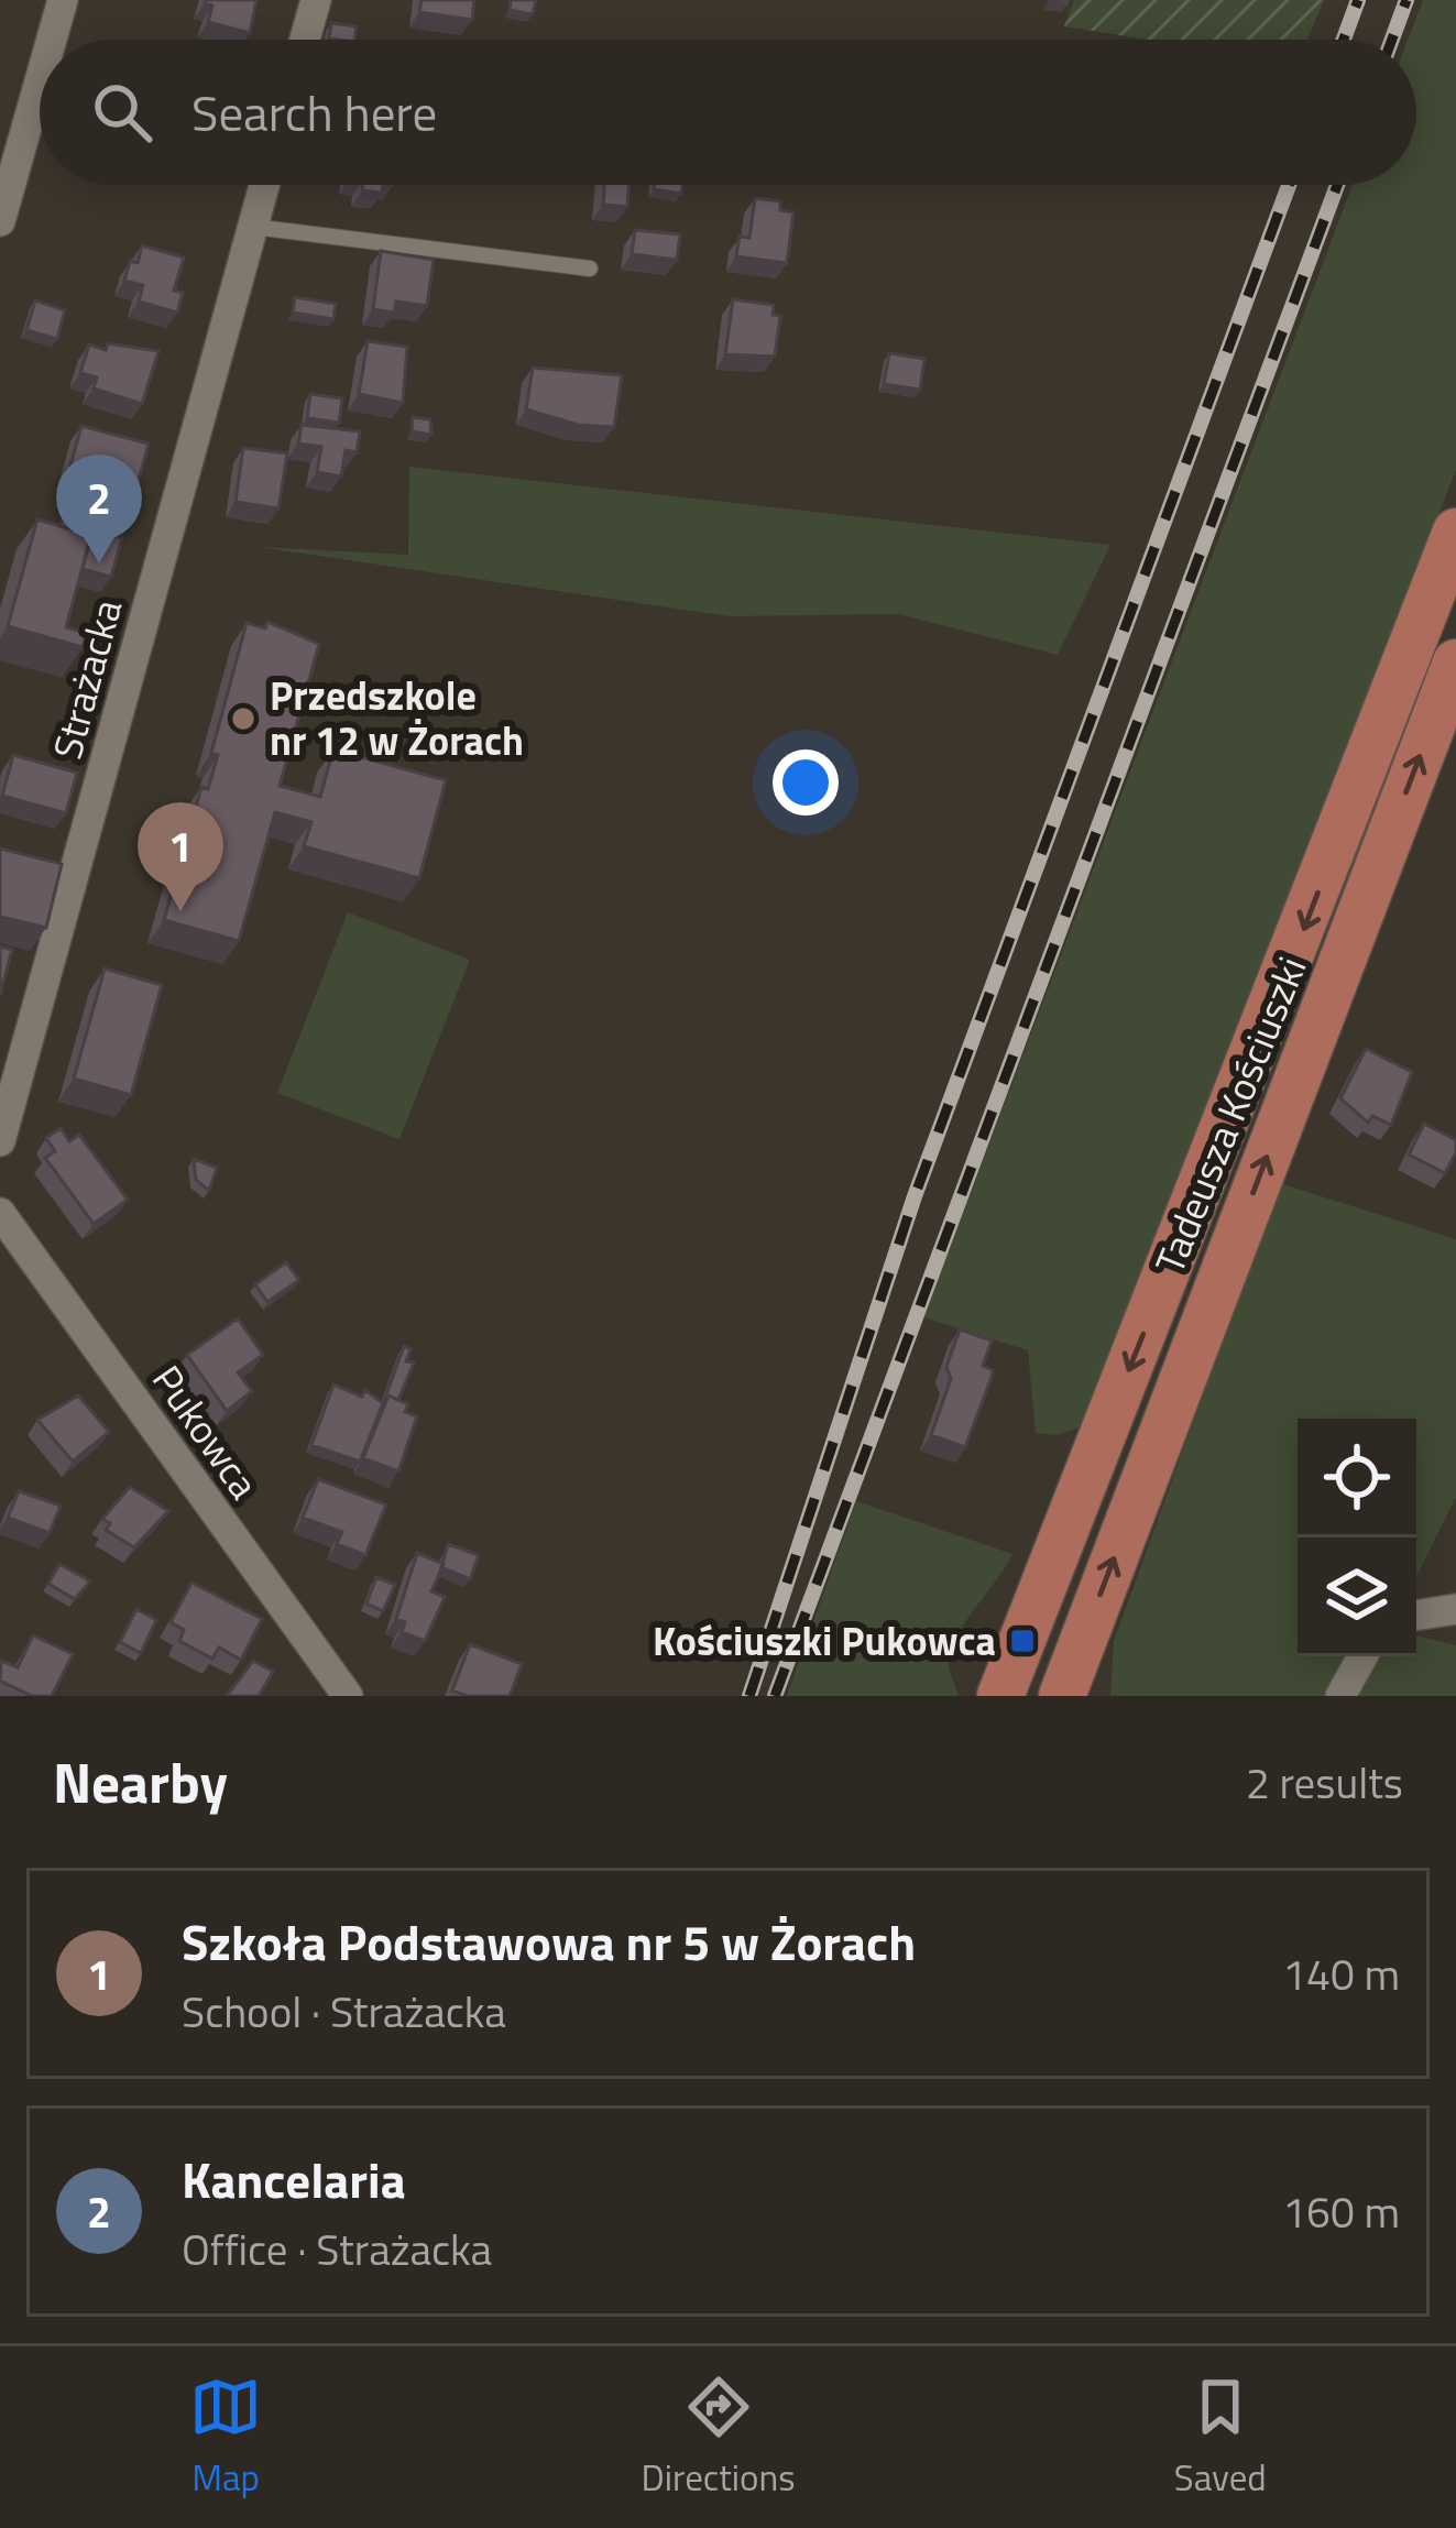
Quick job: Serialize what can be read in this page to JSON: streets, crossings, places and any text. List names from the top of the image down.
{
  "streets": {
    "main road": ["Tadeusza Kościuszki"],
    "street": ["Strażacka", "Pukowca"]
  },
  "places": {
    "other": ["Przedszkole nr 12 w Żorach"],
    "transit": ["Kościuszki Pukowca"]
  },
  "page": {
    "search": "Search here",
    "pins": ["2", "1"],
    "heading": ["Nearby", "2 results"],
    "list": [
      {
        "mark": "1",
        "name": "Szkoła Podstawowa nr 5 w Żorach",
        "note": "School · Strażacka",
        "value": "140 m"
      },
      {
        "mark": "2",
        "name": "Kancelaria",
        "note": "Office · Strażacka",
        "value": "160 m"
      }
    ],
    "nav": ["Map", "Directions", "Saved"]
  }
}
